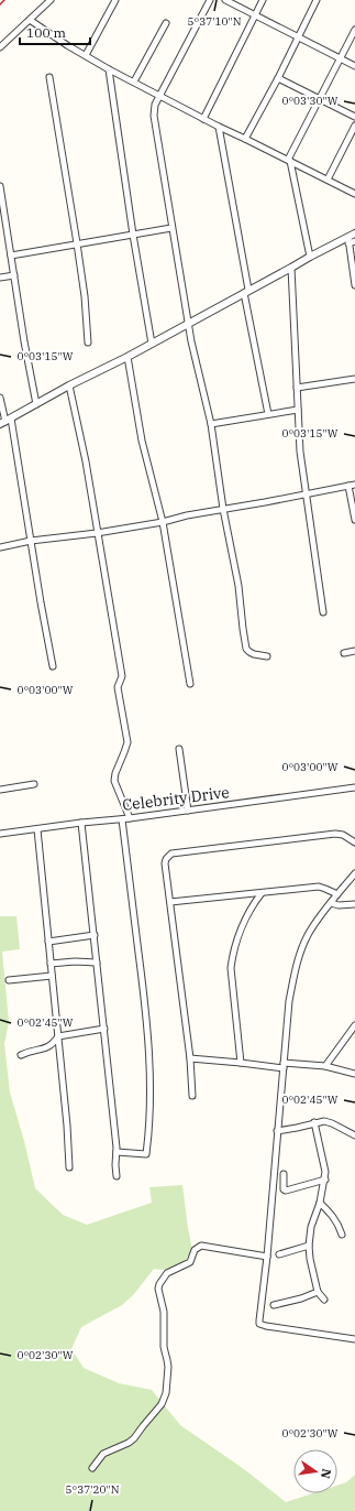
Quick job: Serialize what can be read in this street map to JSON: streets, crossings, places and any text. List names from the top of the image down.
{
  "streets": {
    "street": ["Celebrity Drive"]
  },
  "scale_bar": "100 m",
  "north": "right",
  "coordinates": [
    "5°37'10\"N",
    "0°03'30\"W",
    "0°03'15\"W",
    "0°03'00\"W",
    "0°02'45\"W",
    "0°02'30\"W",
    "5°37'20\"N"
  ]
}
